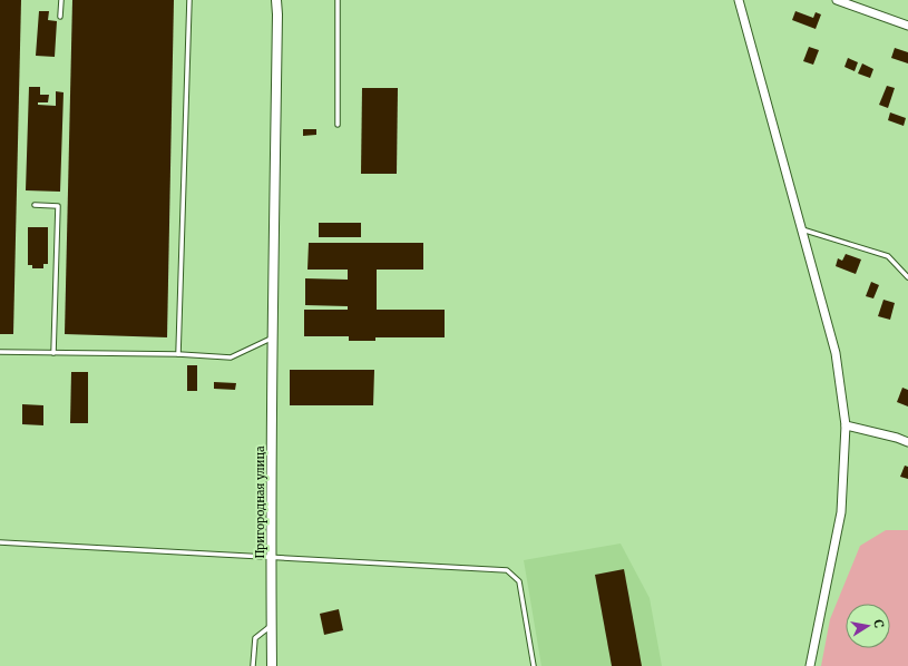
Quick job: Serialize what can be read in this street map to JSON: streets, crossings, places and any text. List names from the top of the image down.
{
  "streets": {
    "street": ["Пригородная улица"]
  },
  "north": "right"
}
